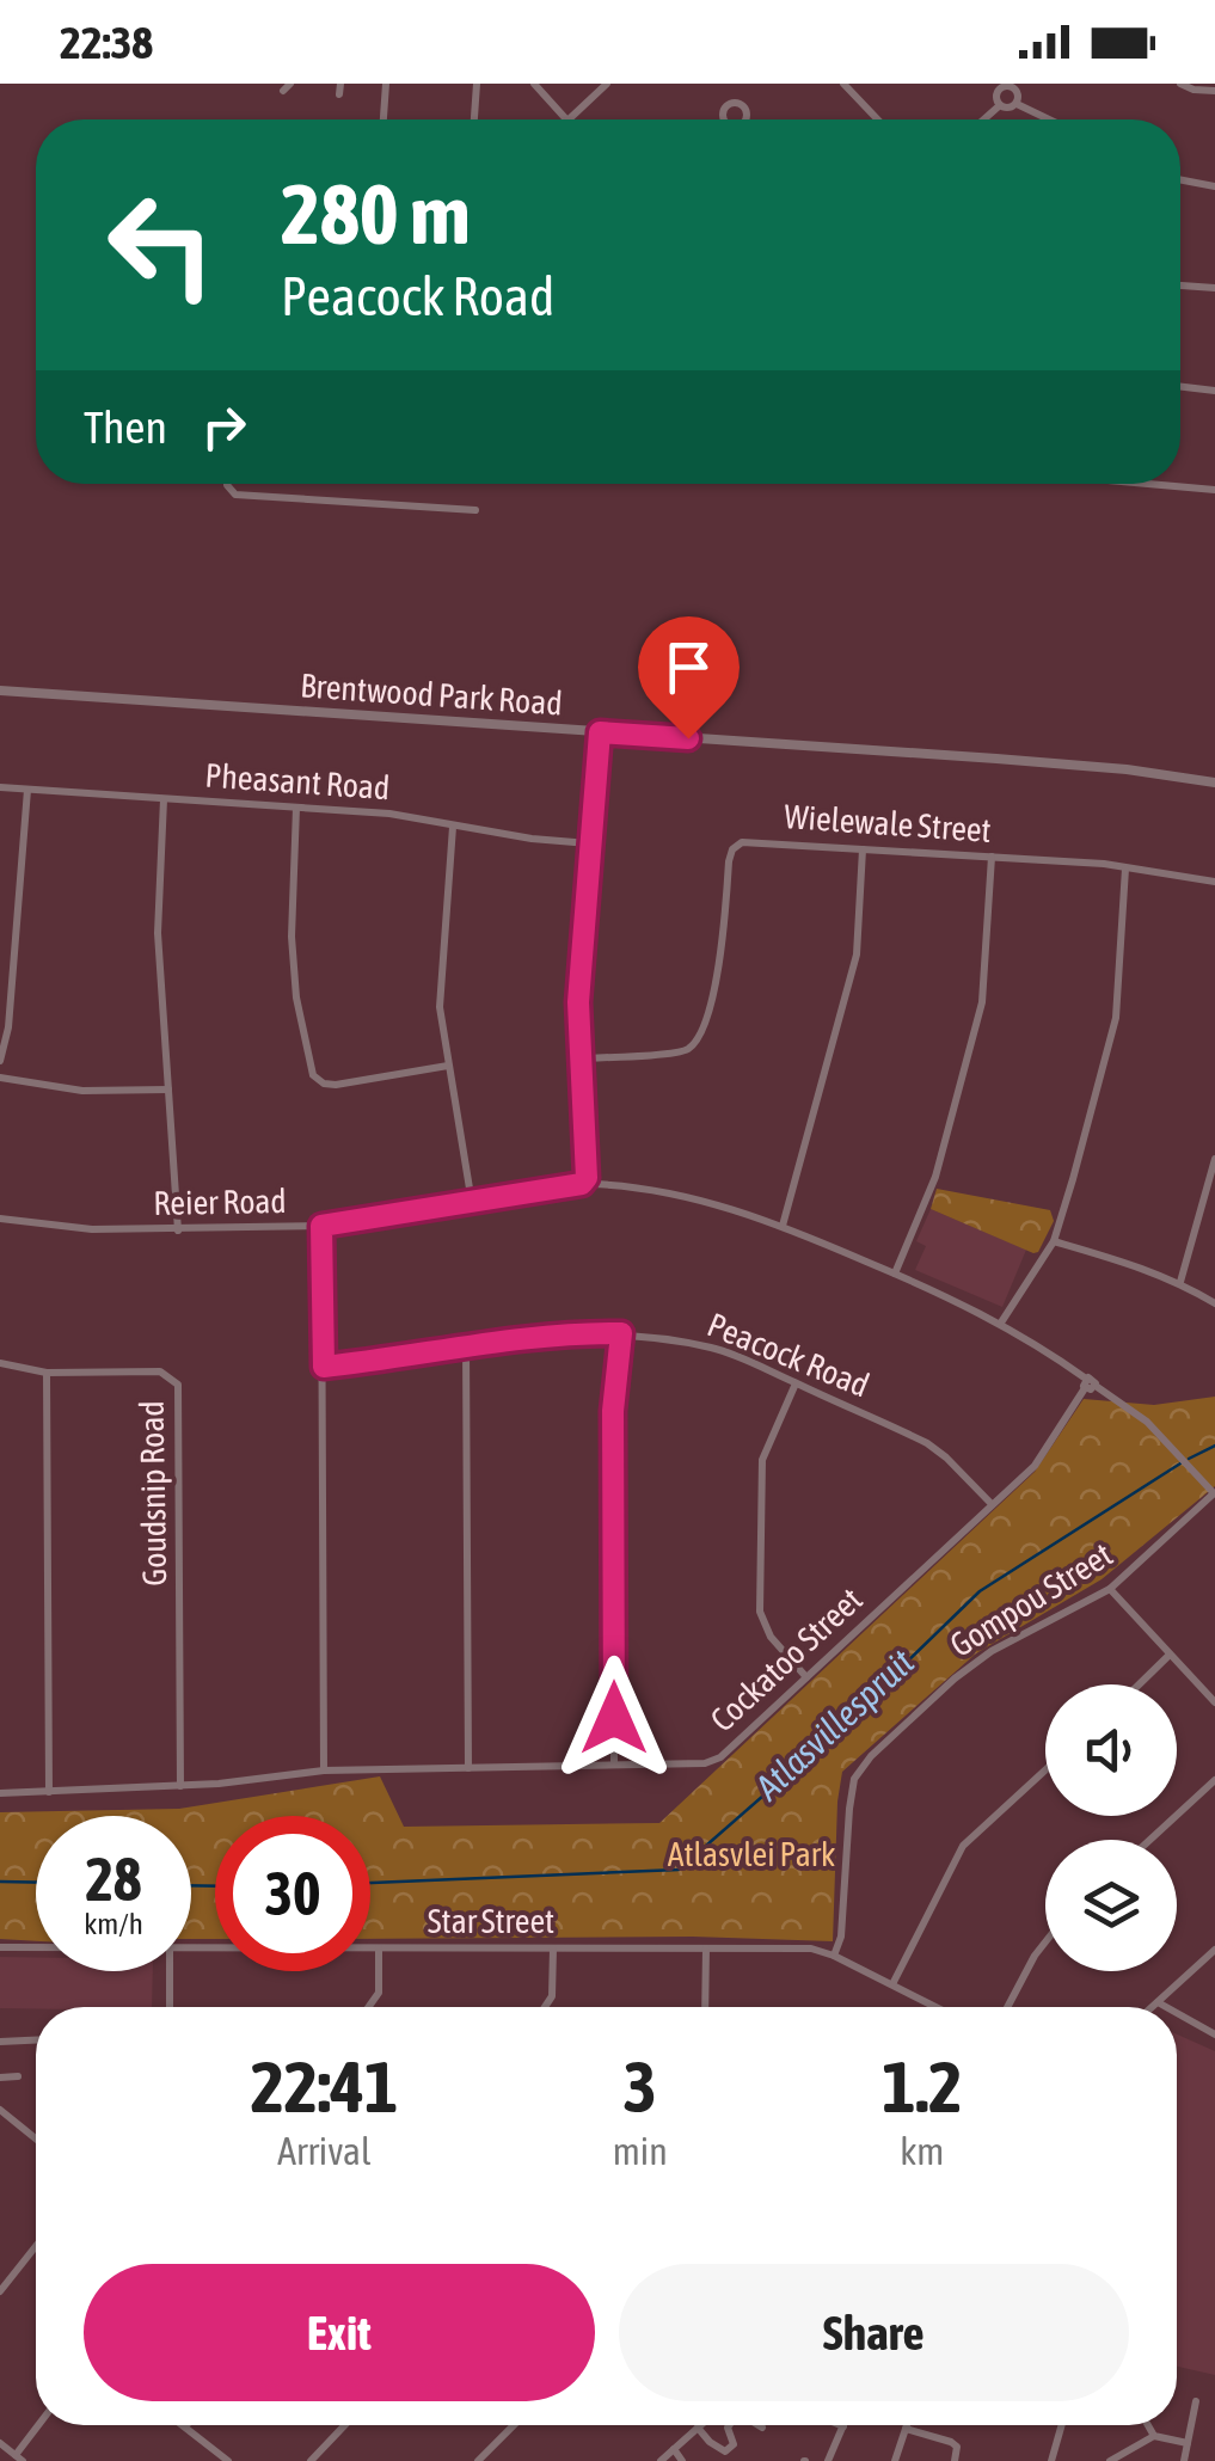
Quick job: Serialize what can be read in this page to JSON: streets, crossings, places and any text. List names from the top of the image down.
{
  "streets": {
    "street": [
      "Brentwood Park Road",
      "Pheasant Road",
      "Wielewale Street",
      "Reier Road",
      "Peacock Road",
      "Goudsnip Road",
      "Gompou Street",
      "Cockatoo Street",
      "Star Street"
    ]
  },
  "crossings": [
    ["Reier Road", "Gompou Street"],
    ["Reier Road", "Cockatoo Street"],
    ["Peacock Road", "Cockatoo Street"],
    ["Goudsnip Road", "Cockatoo Street"],
    ["Gompou Street", "Star Street"]
  ],
  "water": ["Atlasvillespruit"],
  "parks": ["Atlasvlei Park"],
  "page": {
    "status": "22:38",
    "turn": ["280 m", "Peacock Road"],
    "then": "Then",
    "speed": "28 km/h",
    "limit": "30",
    "eta": [
      "22:41",
      "Arrival",
      "3",
      "min",
      "1.2",
      "km"
    ],
    "buttons": ["Exit", "Share"]
  }
}
